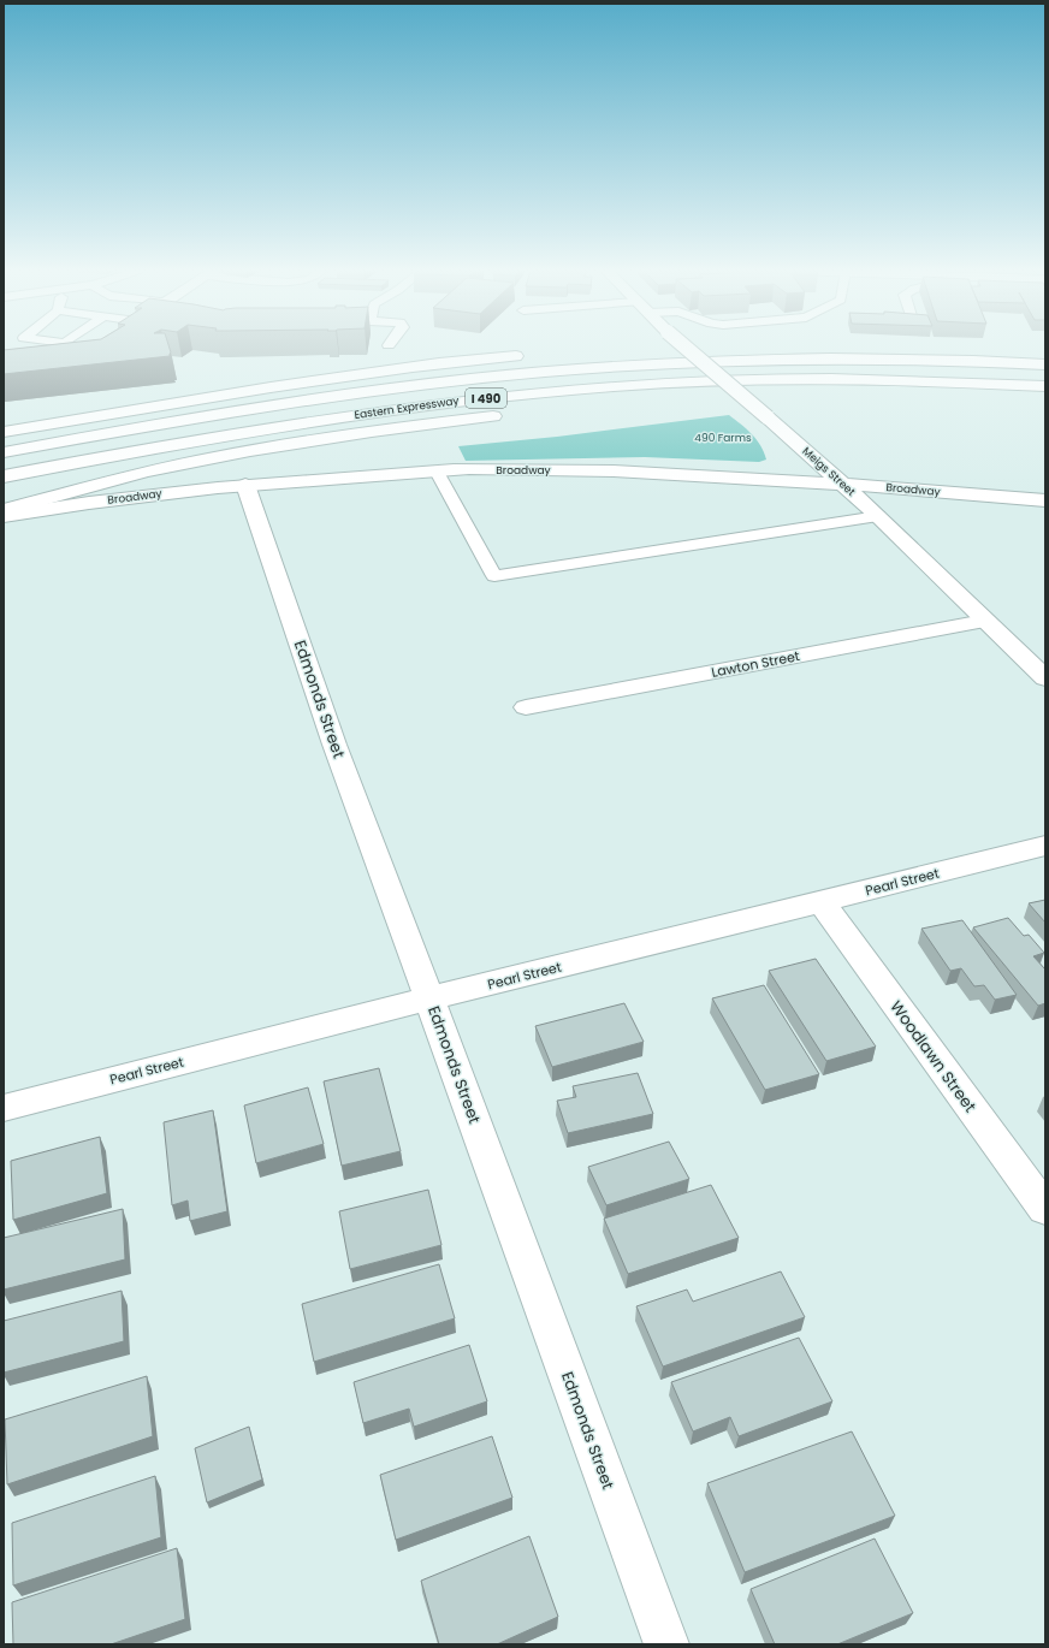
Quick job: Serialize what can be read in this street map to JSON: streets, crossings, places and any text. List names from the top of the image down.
{
  "streets": {
    "main road": [
      "I 490",
      "Eastern Expressway",
      "Broadway",
      "Meigs Street",
      "Lawton Street",
      "Edmonds Street",
      "Pearl Street",
      "Woodlawn Street"
    ]
  },
  "crossings": [
    ["Broadway", "Meigs Street"],
    ["Broadway", "Edmonds Street"],
    ["Meigs Street", "Lawton Street"],
    ["Edmonds Street", "Pearl Street"],
    ["Pearl Street", "Woodlawn Street"]
  ],
  "parks": ["490 Farms"]
}
